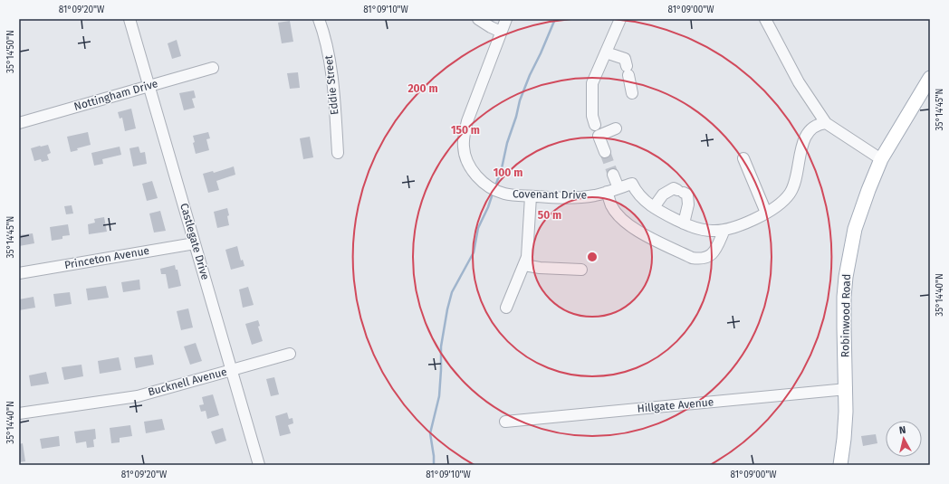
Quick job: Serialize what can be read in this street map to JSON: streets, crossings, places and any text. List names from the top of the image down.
{
  "streets": {
    "main road": ["Robinwood Road"],
    "street": [
      "Eddie Street",
      "Nottingham Drive",
      "Covenant Drive",
      "Castlegate Drive",
      "Princeton Avenue",
      "Bucknell Avenue",
      "Hillgate Avenue"
    ]
  },
  "crossings": [
    ["Nottingham Drive", "Castlegate Drive"],
    ["Castlegate Drive", "Princeton Avenue"],
    ["Castlegate Drive", "Bucknell Avenue"],
    ["Robinwood Road", "Hillgate Avenue"]
  ],
  "north": "top",
  "coordinates": [
    "81°09'20\"W",
    "81°09'10\"W",
    "81°09'00\"W",
    "35°14'50\"N",
    "35°14'45\"N",
    "35°14'40\"N"
  ],
  "rings": [
    "200 m",
    "150 m",
    "100 m",
    "50 m"
  ]
}
